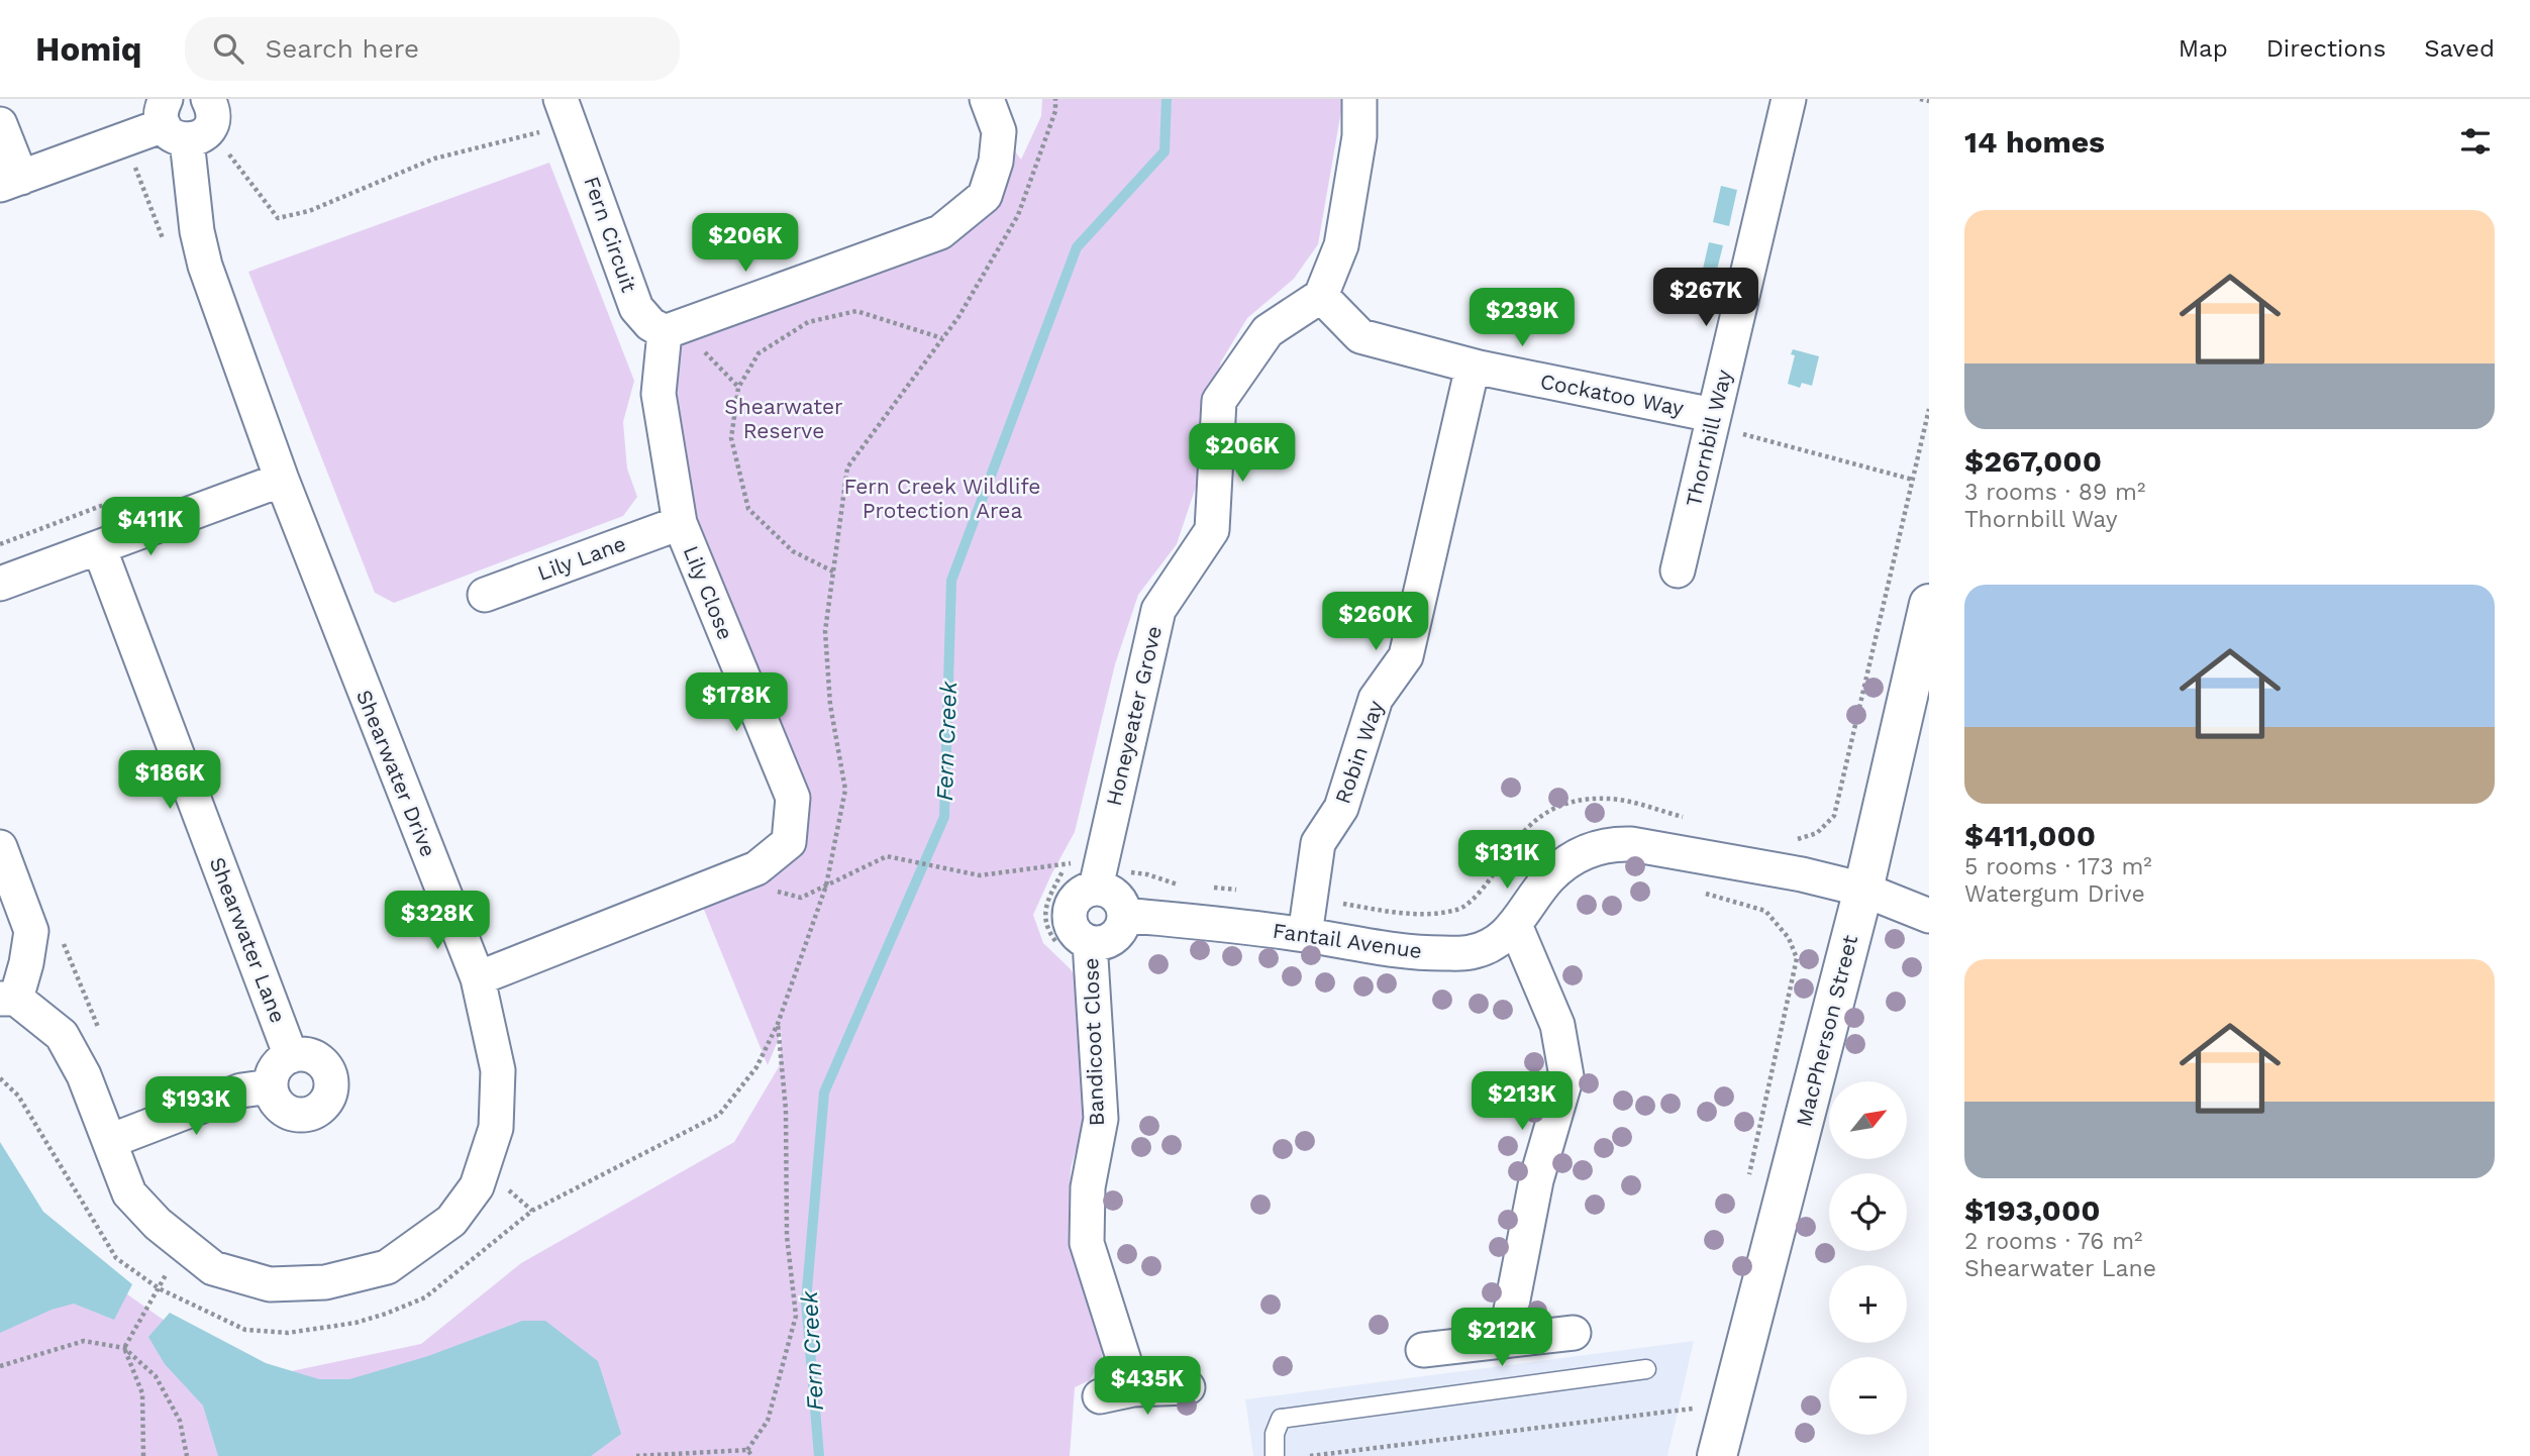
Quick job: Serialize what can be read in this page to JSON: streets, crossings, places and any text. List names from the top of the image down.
{
  "streets": {
    "street": [
      "Fern Circuit",
      "Cockatoo Way",
      "Thornbill Way",
      "Lily Lane",
      "Lily Close",
      "Honeyeater Grove",
      "Robin Way",
      "Shearwater Drive",
      "Shearwater Lane",
      "Fantail Avenue",
      "MacPherson Street",
      "Bandicoot Close"
    ]
  },
  "crossings": [
    ["Fern Circuit", "Lily Close"],
    ["Cockatoo Way", "Thornbill Way"],
    ["Cockatoo Way", "Honeyeater Grove"],
    ["Cockatoo Way", "Robin Way"],
    ["Lily Lane", "Lily Close"],
    ["Lily Close", "Shearwater Drive"],
    ["Honeyeater Grove", "Fantail Avenue"],
    ["Honeyeater Grove", "Bandicoot Close"],
    ["Robin Way", "Fantail Avenue"],
    ["Fantail Avenue", "MacPherson Street"],
    ["Fantail Avenue", "Bandicoot Close"]
  ],
  "water": ["Fern Creek"],
  "parks": ["Shearwater Reserve", "Fern Creek Wildlife Protection Area"],
  "north": "top right",
  "page": {
    "header": "Homiq",
    "search": "Search here",
    "nav": ["Map", "Directions", "Saved"],
    "heading": "14 homes",
    "list": [
      {
        "name": "$267,000",
        "note": "3 rooms · 89 m² · Thornbill Way"
      },
      {
        "name": "$411,000",
        "note": "5 rooms · 173 m² · Watergum Drive"
      },
      {
        "name": "$193,000",
        "note": "2 rooms · 76 m² · Shearwater Lane"
      }
    ],
    "price": [
      "$206K",
      "$267K",
      "$239K",
      "$206K",
      "$411K",
      "$260K",
      "$178K",
      "$186K",
      "$131K",
      "$328K",
      "$213K",
      "$193K",
      "$212K",
      "$435K"
    ],
    "map_buttons": ["+", "−"]
  }
}
